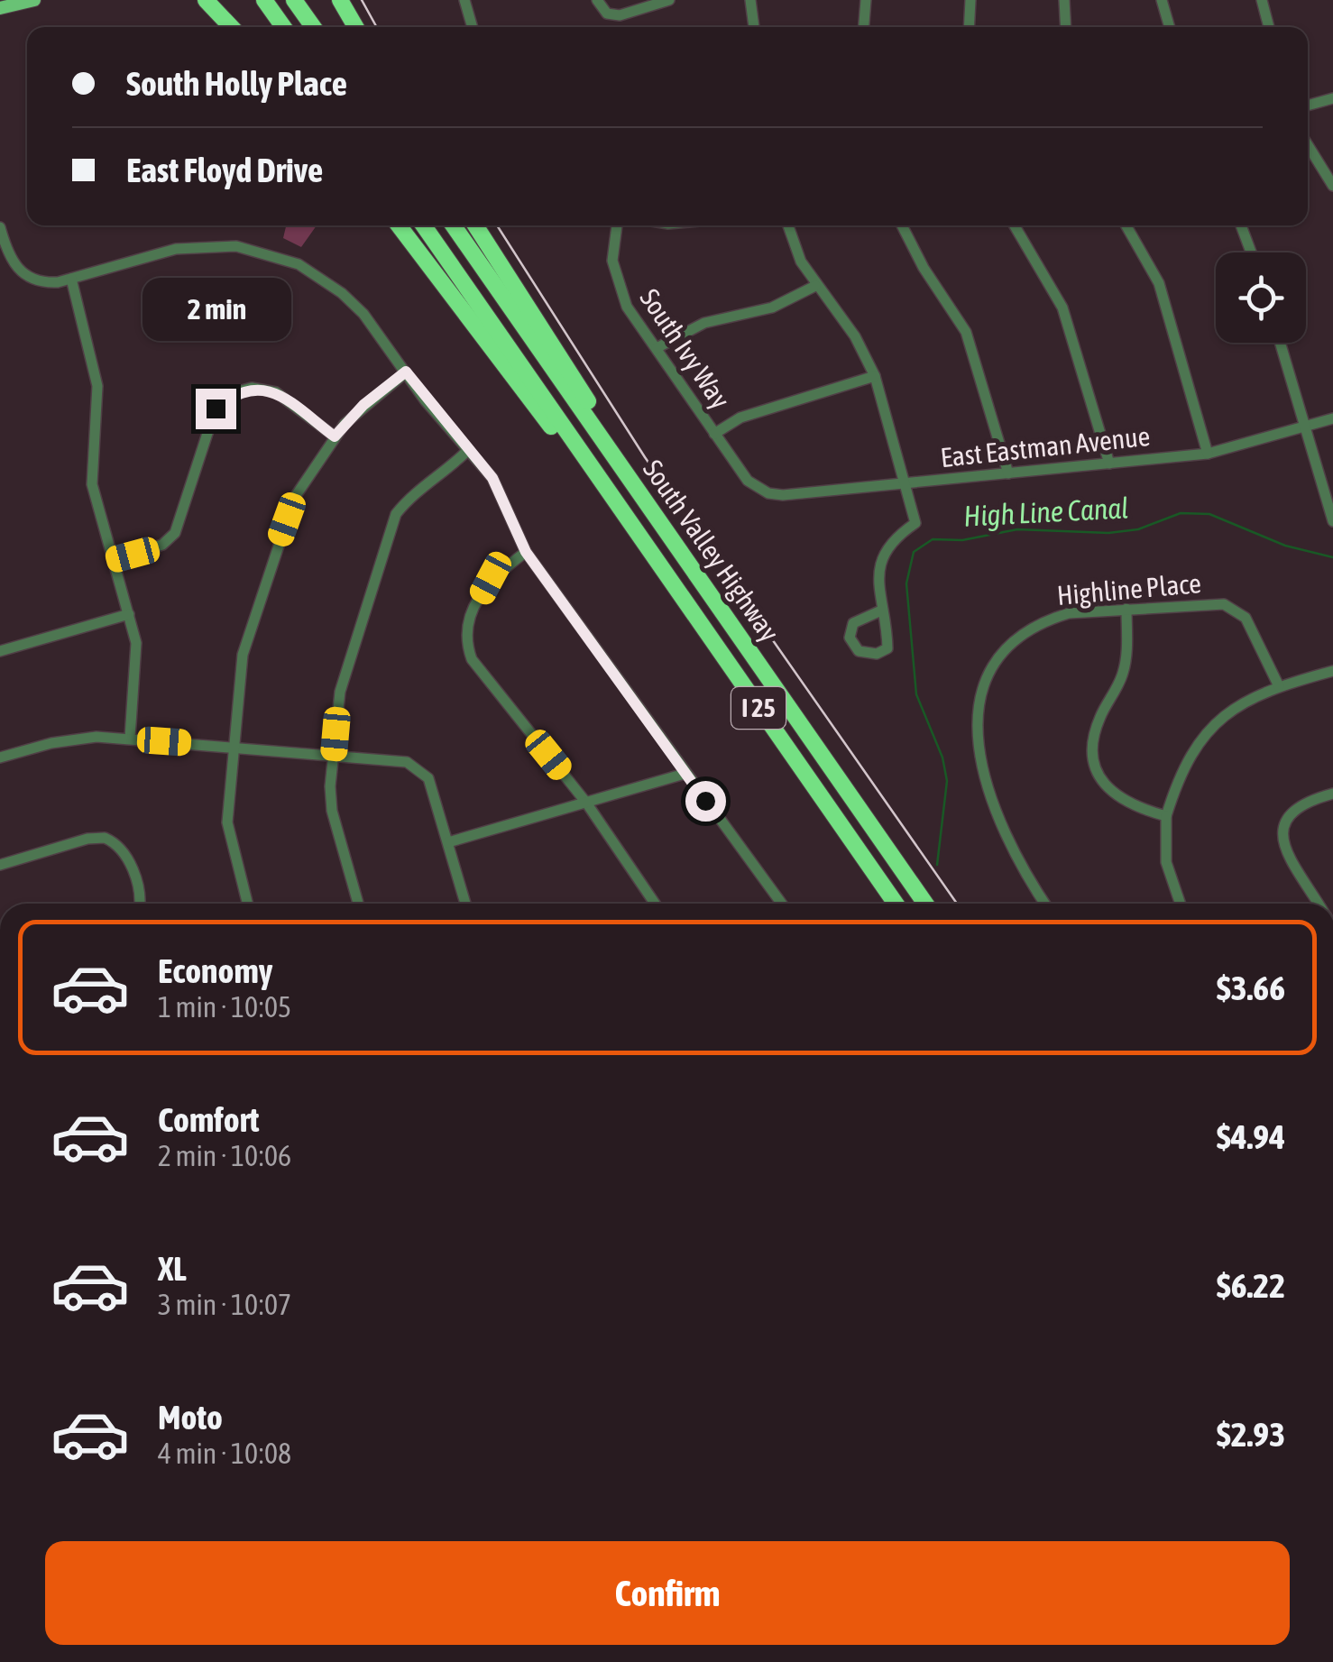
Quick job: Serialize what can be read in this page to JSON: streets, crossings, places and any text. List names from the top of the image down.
{
  "streets": {
    "highway": ["South Valley Highway", "I 25"],
    "street": ["South Ivy Way", "East Eastman Avenue", "Highline Place"]
  },
  "crossings": [
    ["South Ivy Way", "East Eastman Avenue"]
  ],
  "water": ["High Line Canal"],
  "page": {
    "banner": ["South Holly Place", "East Floyd Drive"],
    "bubble": "2 min",
    "list": [
      {
        "name": "Economy",
        "note": "1 min · 10:05",
        "value": "$3.66"
      },
      {
        "name": "Comfort",
        "note": "2 min · 10:06",
        "value": "$4.94"
      },
      {
        "name": "XL",
        "note": "3 min · 10:07",
        "value": "$6.22"
      },
      {
        "name": "Moto",
        "note": "4 min · 10:08",
        "value": "$2.93"
      }
    ],
    "buttons": "Confirm"
  }
}
